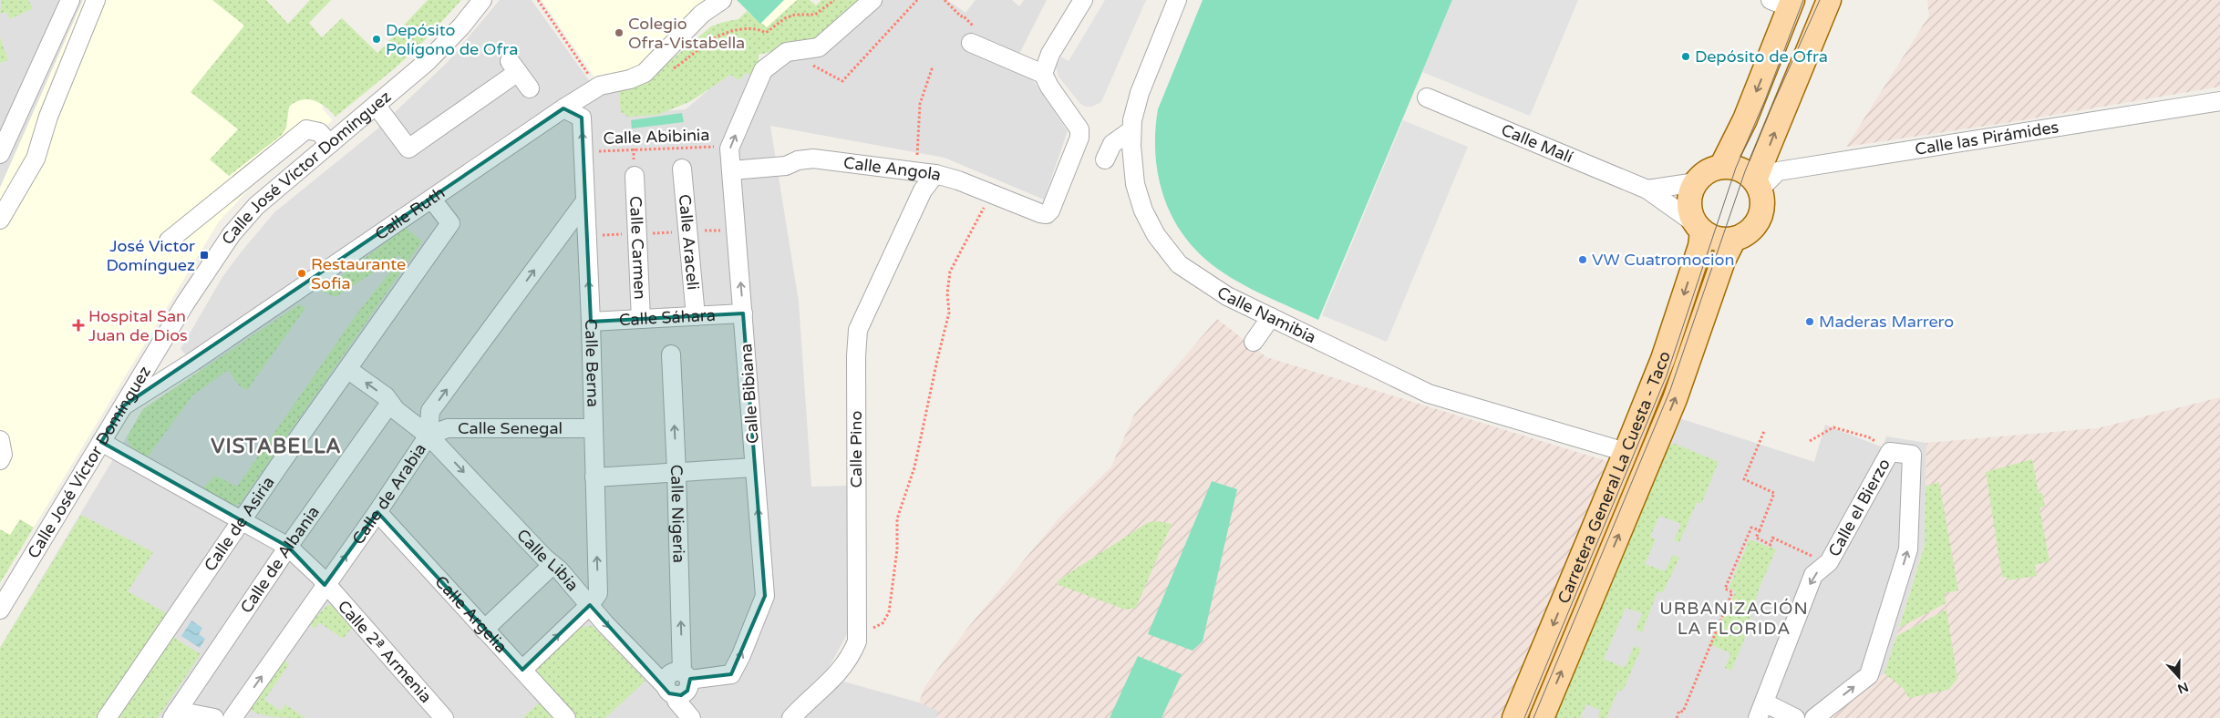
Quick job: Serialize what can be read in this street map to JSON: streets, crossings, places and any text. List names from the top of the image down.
{
  "streets": {
    "main road": ["Carretera General La Cuesta - Taco"],
    "street": [
      "Calle las Pirámides",
      "Calle Malí",
      "Calle José Víctor Domínguez",
      "Calle Angola",
      "Calle Ruth",
      "Calle Araceli",
      "Calle Carmen",
      "Calle Namibia",
      "Calle Sáhara",
      "Calle Berna",
      "Calle Bibiana",
      "Calle Senegal",
      "Calle Pino",
      "Calle de Arabia",
      "Calle el Bierzo",
      "Calle Nigeria",
      "Calle de Asiria",
      "Calle de Albania",
      "Calle Libia",
      "Calle Argelia",
      "Calle 2ª Armenia"
    ],
    "path": ["Calle Abibinia"]
  },
  "crossings": [
    ["Calle Abibinia", "Calle Berna"],
    ["Calle Abibinia", "Calle Bibiana"],
    ["Calle las Pirámides", "Calle Malí"],
    ["Calle las Pirámides", "Carretera General La Cuesta - Taco"],
    ["Calle Malí", "Carretera General La Cuesta - Taco"],
    ["Calle José Víctor Domínguez", "Calle Ruth"],
    ["Calle José Víctor Domínguez", "Calle 2ª Armenia"],
    ["Calle Angola", "Calle Bibiana"],
    ["Calle Angola", "Calle Pino"],
    ["Calle Ruth", "Calle Berna"],
    ["Calle Ruth", "Calle de Asiria"],
    ["Calle Araceli", "Calle Sáhara"],
    ["Calle Carmen", "Calle Sáhara"],
    ["Calle Namibia", "Carretera General La Cuesta - Taco"],
    ["Calle Sáhara", "Calle Berna"],
    ["Calle Sáhara", "Calle Bibiana"],
    ["Calle Berna", "Calle Senegal"],
    ["Calle Berna", "Calle de Arabia"],
    ["Calle Berna", "Calle Libia"],
    ["Calle Bibiana", "Calle Nigeria"],
    ["Calle Senegal", "Calle de Arabia"],
    ["Calle Senegal", "Calle Libia"],
    ["Calle de Arabia", "Calle Libia"],
    ["Calle de Arabia", "Calle Argelia"],
    ["Calle de Arabia", "Calle 2ª Armenia"],
    ["Calle de Asiria", "Calle Libia"],
    ["Calle de Asiria", "Calle 2ª Armenia"],
    ["Calle de Albania", "Calle Libia"],
    ["Calle de Albania", "Calle 2ª Armenia"]
  ],
  "one_way": [
    "Calle Berna",
    "Calle Bibiana",
    "Calle de Arabia",
    "Calle Nigeria"
  ],
  "districts": ["VISTABELLA", "URBANIZACIÓN LA FLORIDA"],
  "places": {
    "other": [
      "Colegio Ofra-Vistabella",
      "Depósito Polígono de Ofra",
      "Depósito de Ofra",
      "VW Cuatromocion",
      "Restaurante Sofia",
      "Maderas Marrero"
    ],
    "transit": ["José Victor Domínguez"],
    "health": ["Hospital San Juan de Dios"]
  },
  "north": "bottom"
}
